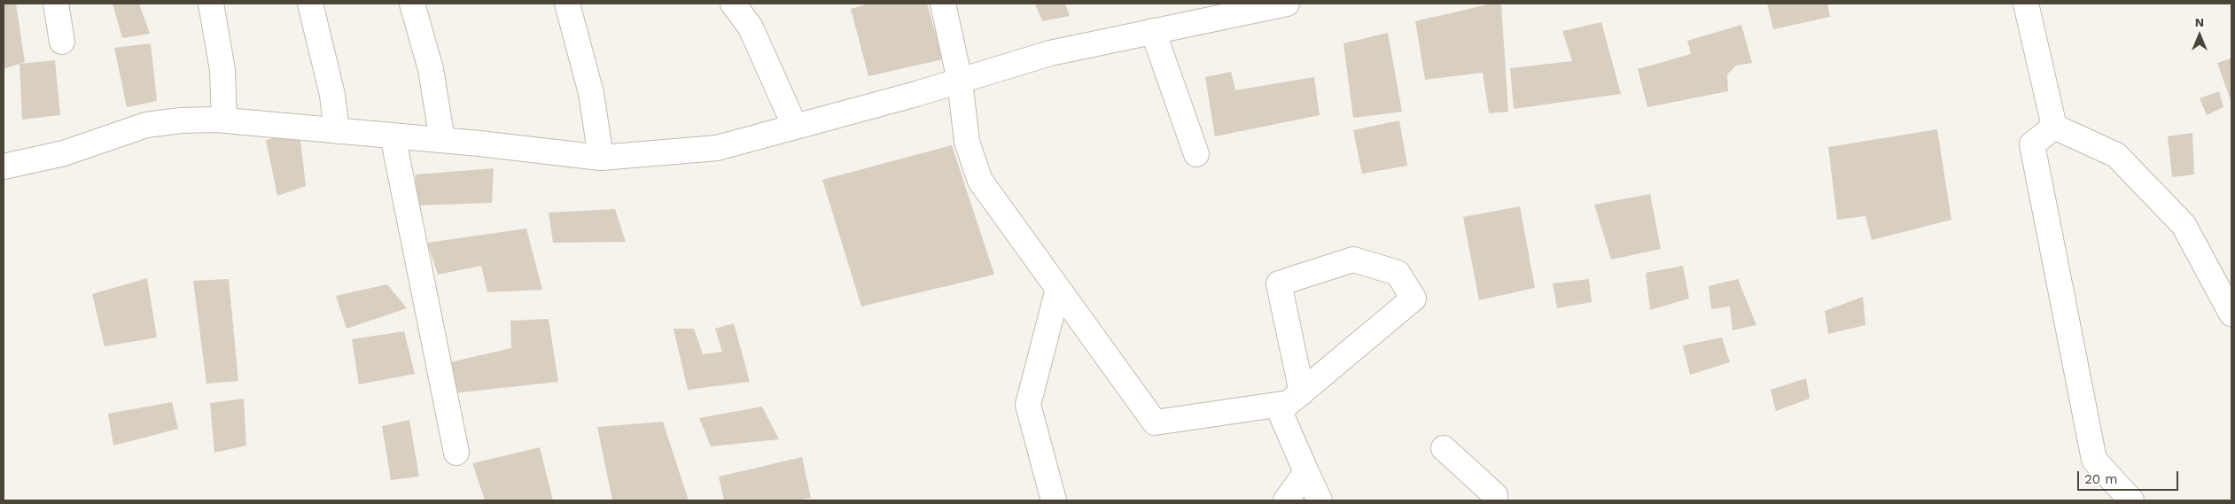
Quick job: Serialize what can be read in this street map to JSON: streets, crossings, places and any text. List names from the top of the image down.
{
  "scale_bar": "20 m",
  "north": "top"
}
